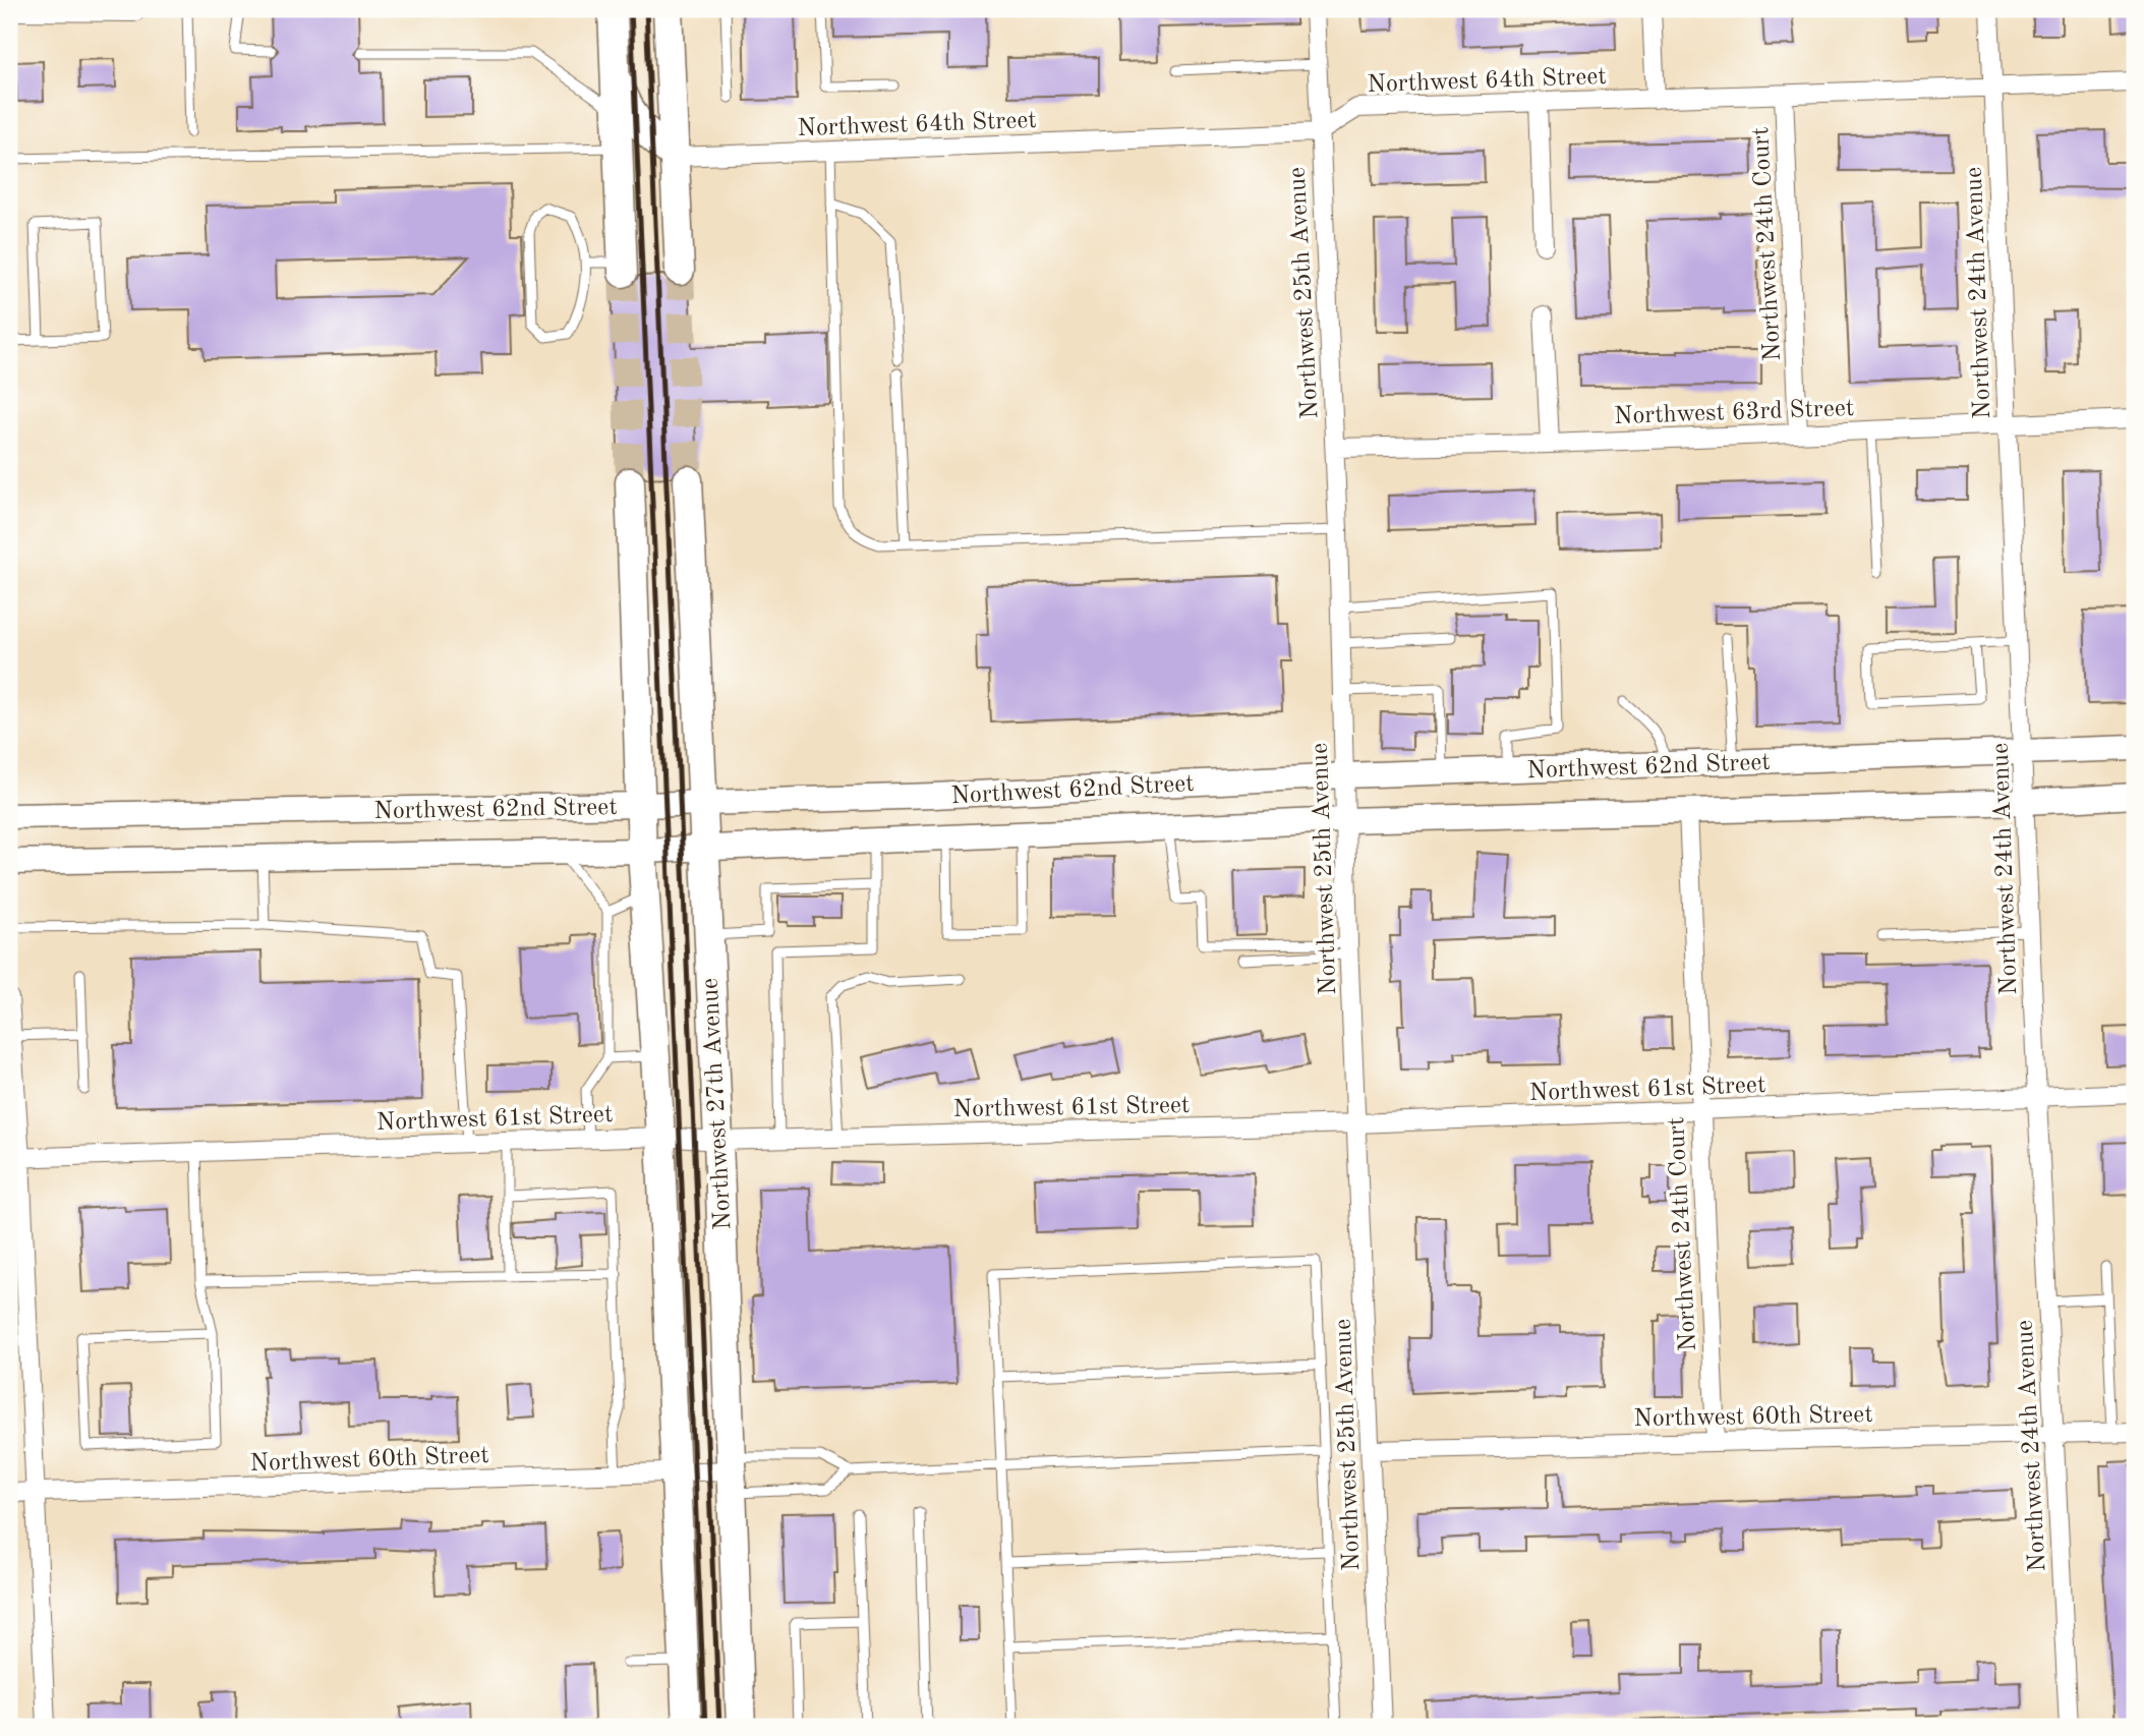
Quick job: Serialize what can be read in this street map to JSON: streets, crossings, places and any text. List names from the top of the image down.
{
  "streets": {
    "main road": ["Northwest 62nd Street", "Northwest 27th Avenue"],
    "street": [
      "Northwest 64th Street",
      "Northwest 24th Court",
      "Northwest 25th Avenue",
      "Northwest 24th Avenue",
      "Northwest 63rd Street",
      "Northwest 61st Street",
      "Northwest 60th Street"
    ]
  },
  "crossings": [
    ["Northwest 64th Street", "Northwest 24th Court"],
    ["Northwest 64th Street", "Northwest 25th Avenue"],
    ["Northwest 64th Street", "Northwest 24th Avenue"],
    ["Northwest 24th Court", "Northwest 63rd Street"],
    ["Northwest 24th Court", "Northwest 62nd Street"],
    ["Northwest 24th Court", "Northwest 61st Street"],
    ["Northwest 24th Court", "Northwest 60th Street"],
    ["Northwest 25th Avenue", "Northwest 63rd Street"],
    ["Northwest 25th Avenue", "Northwest 62nd Street"],
    ["Northwest 25th Avenue", "Northwest 61st Street"],
    ["Northwest 25th Avenue", "Northwest 60th Street"],
    ["Northwest 24th Avenue", "Northwest 63rd Street"],
    ["Northwest 24th Avenue", "Northwest 62nd Street"],
    ["Northwest 24th Avenue", "Northwest 61st Street"],
    ["Northwest 24th Avenue", "Northwest 60th Street"],
    ["Northwest 62nd Street", "Northwest 27th Avenue"],
    ["Northwest 61st Street", "Northwest 27th Avenue"],
    ["Northwest 27th Avenue", "Northwest 60th Street"]
  ]
}
